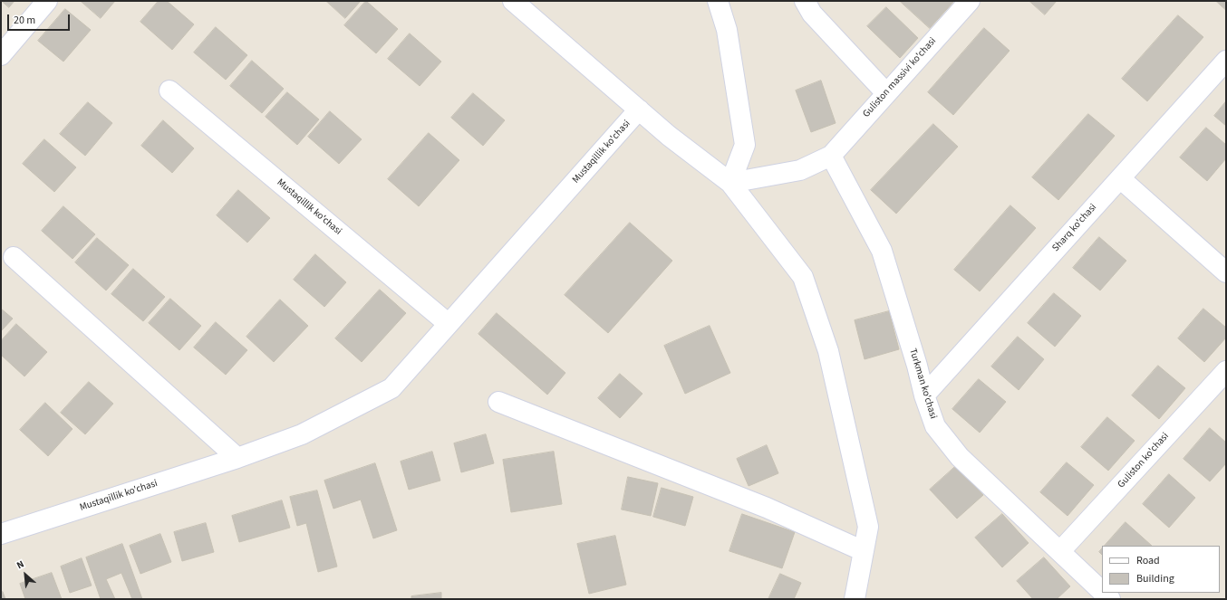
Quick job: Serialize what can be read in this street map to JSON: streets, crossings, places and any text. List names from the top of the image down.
{
  "streets": {
    "street": [
      "Guliston massivi ko'chasi",
      "Mustaqillik ko'chasi",
      "Sharq ko'chasi",
      "Turkman ko'chasi",
      "Guliston ko'chasi"
    ]
  },
  "crossings": [
    ["Guliston massivi ko'chasi", "Turkman ko'chasi"],
    ["Sharq ko'chasi", "Turkman ko'chasi"],
    ["Turkman ko'chasi", "Guliston ko'chasi"]
  ],
  "legend": ["Road", "Building"],
  "scale_bar": "20 m",
  "north": "top left"
}
